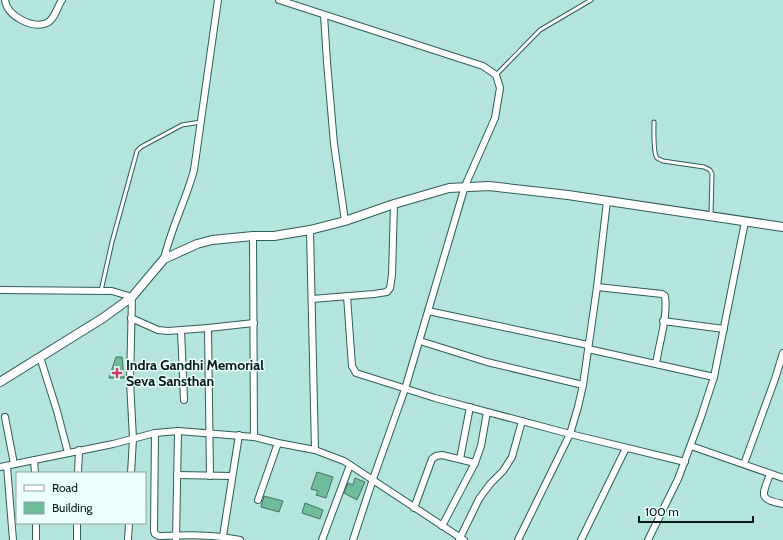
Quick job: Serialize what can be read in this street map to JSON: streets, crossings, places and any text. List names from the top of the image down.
{
  "places": {
    "health": ["Indra Gandhi Memorial Seva Sansthan"]
  },
  "legend": ["Road", "Building"],
  "scale_bar": "100 m"
}
